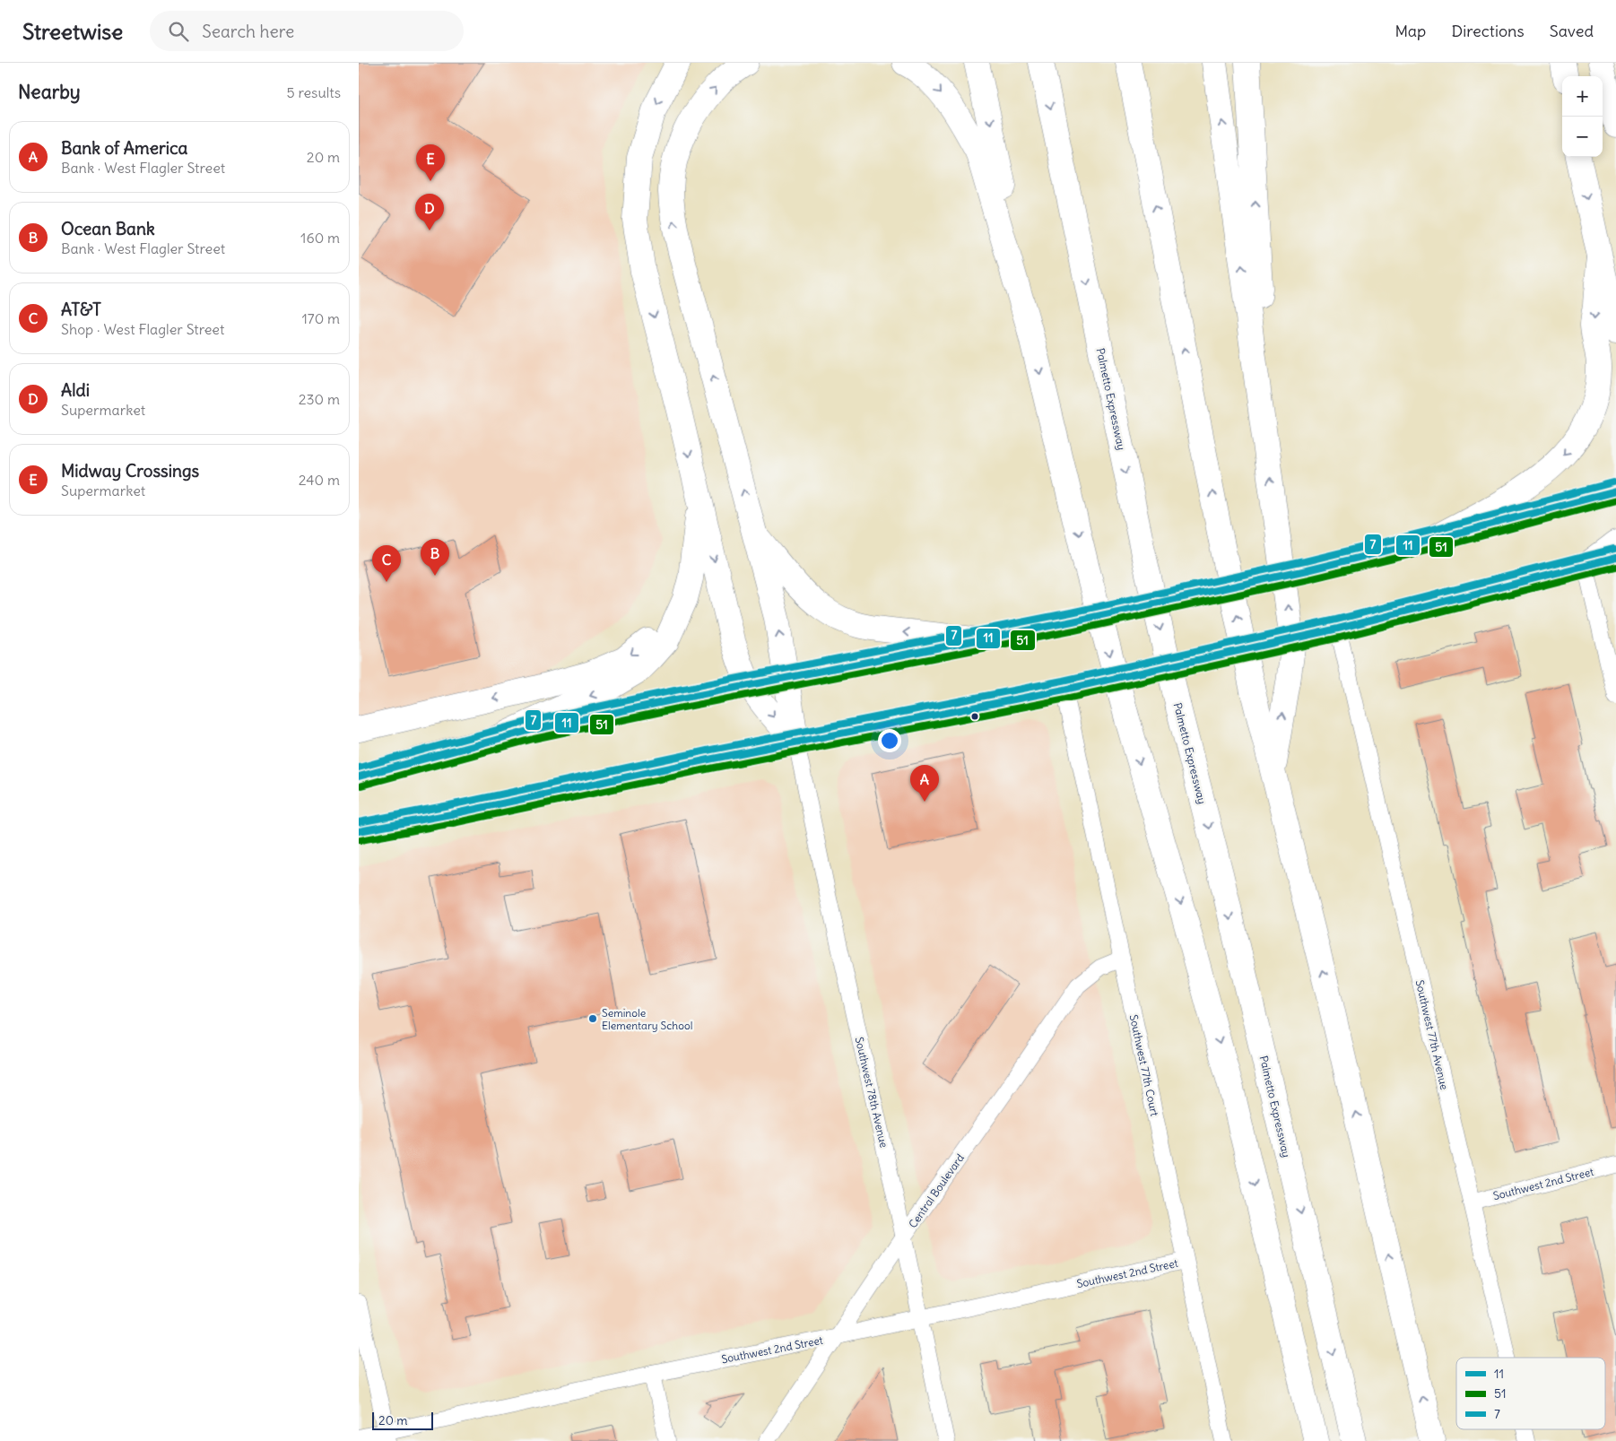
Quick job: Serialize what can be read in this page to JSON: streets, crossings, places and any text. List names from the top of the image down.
{
  "streets": {
    "main road": ["Palmetto Expressway"],
    "street": [
      "Southwest 77th Avenue",
      "Southwest 77th Court",
      "Southwest 78th Avenue",
      "Southwest 2nd Street",
      "Central Boulevard"
    ]
  },
  "crossings": [
    ["Southwest 77th Avenue", "Southwest 2nd Street"],
    ["Southwest 77th Court", "Southwest 2nd Street"],
    ["Southwest 77th Court", "Central Boulevard"],
    ["Southwest 78th Avenue", "Southwest 2nd Street"],
    ["Southwest 78th Avenue", "Central Boulevard"],
    ["Southwest 2nd Street", "Central Boulevard"]
  ],
  "places": ["Seminole Elementary School"],
  "lines": ["transit line 7", "transit line 11", "transit line 51"],
  "legend": ["11", "51", "7"],
  "scale_bar": "20 m",
  "page": {
    "header": "Streetwise",
    "search": "Search here",
    "nav": ["Map", "Directions", "Saved"],
    "heading": ["Nearby", "5 results"],
    "map_buttons": ["+", "−"],
    "list": [
      {
        "mark": "A",
        "name": "Bank of America",
        "note": "Bank · West Flagler Street",
        "value": "20 m"
      },
      {
        "mark": "B",
        "name": "Ocean Bank",
        "note": "Bank · West Flagler Street",
        "value": "160 m"
      },
      {
        "mark": "C",
        "name": "AT&T",
        "note": "Shop · West Flagler Street",
        "value": "170 m"
      },
      {
        "mark": "D",
        "name": "Aldi",
        "note": "Supermarket",
        "value": "230 m"
      },
      {
        "mark": "E",
        "name": "Midway Crossings",
        "note": "Supermarket",
        "value": "240 m"
      }
    ],
    "pins": [
      "E",
      "D",
      "B",
      "C",
      "A"
    ],
    "scale": "20 m"
  }
}
